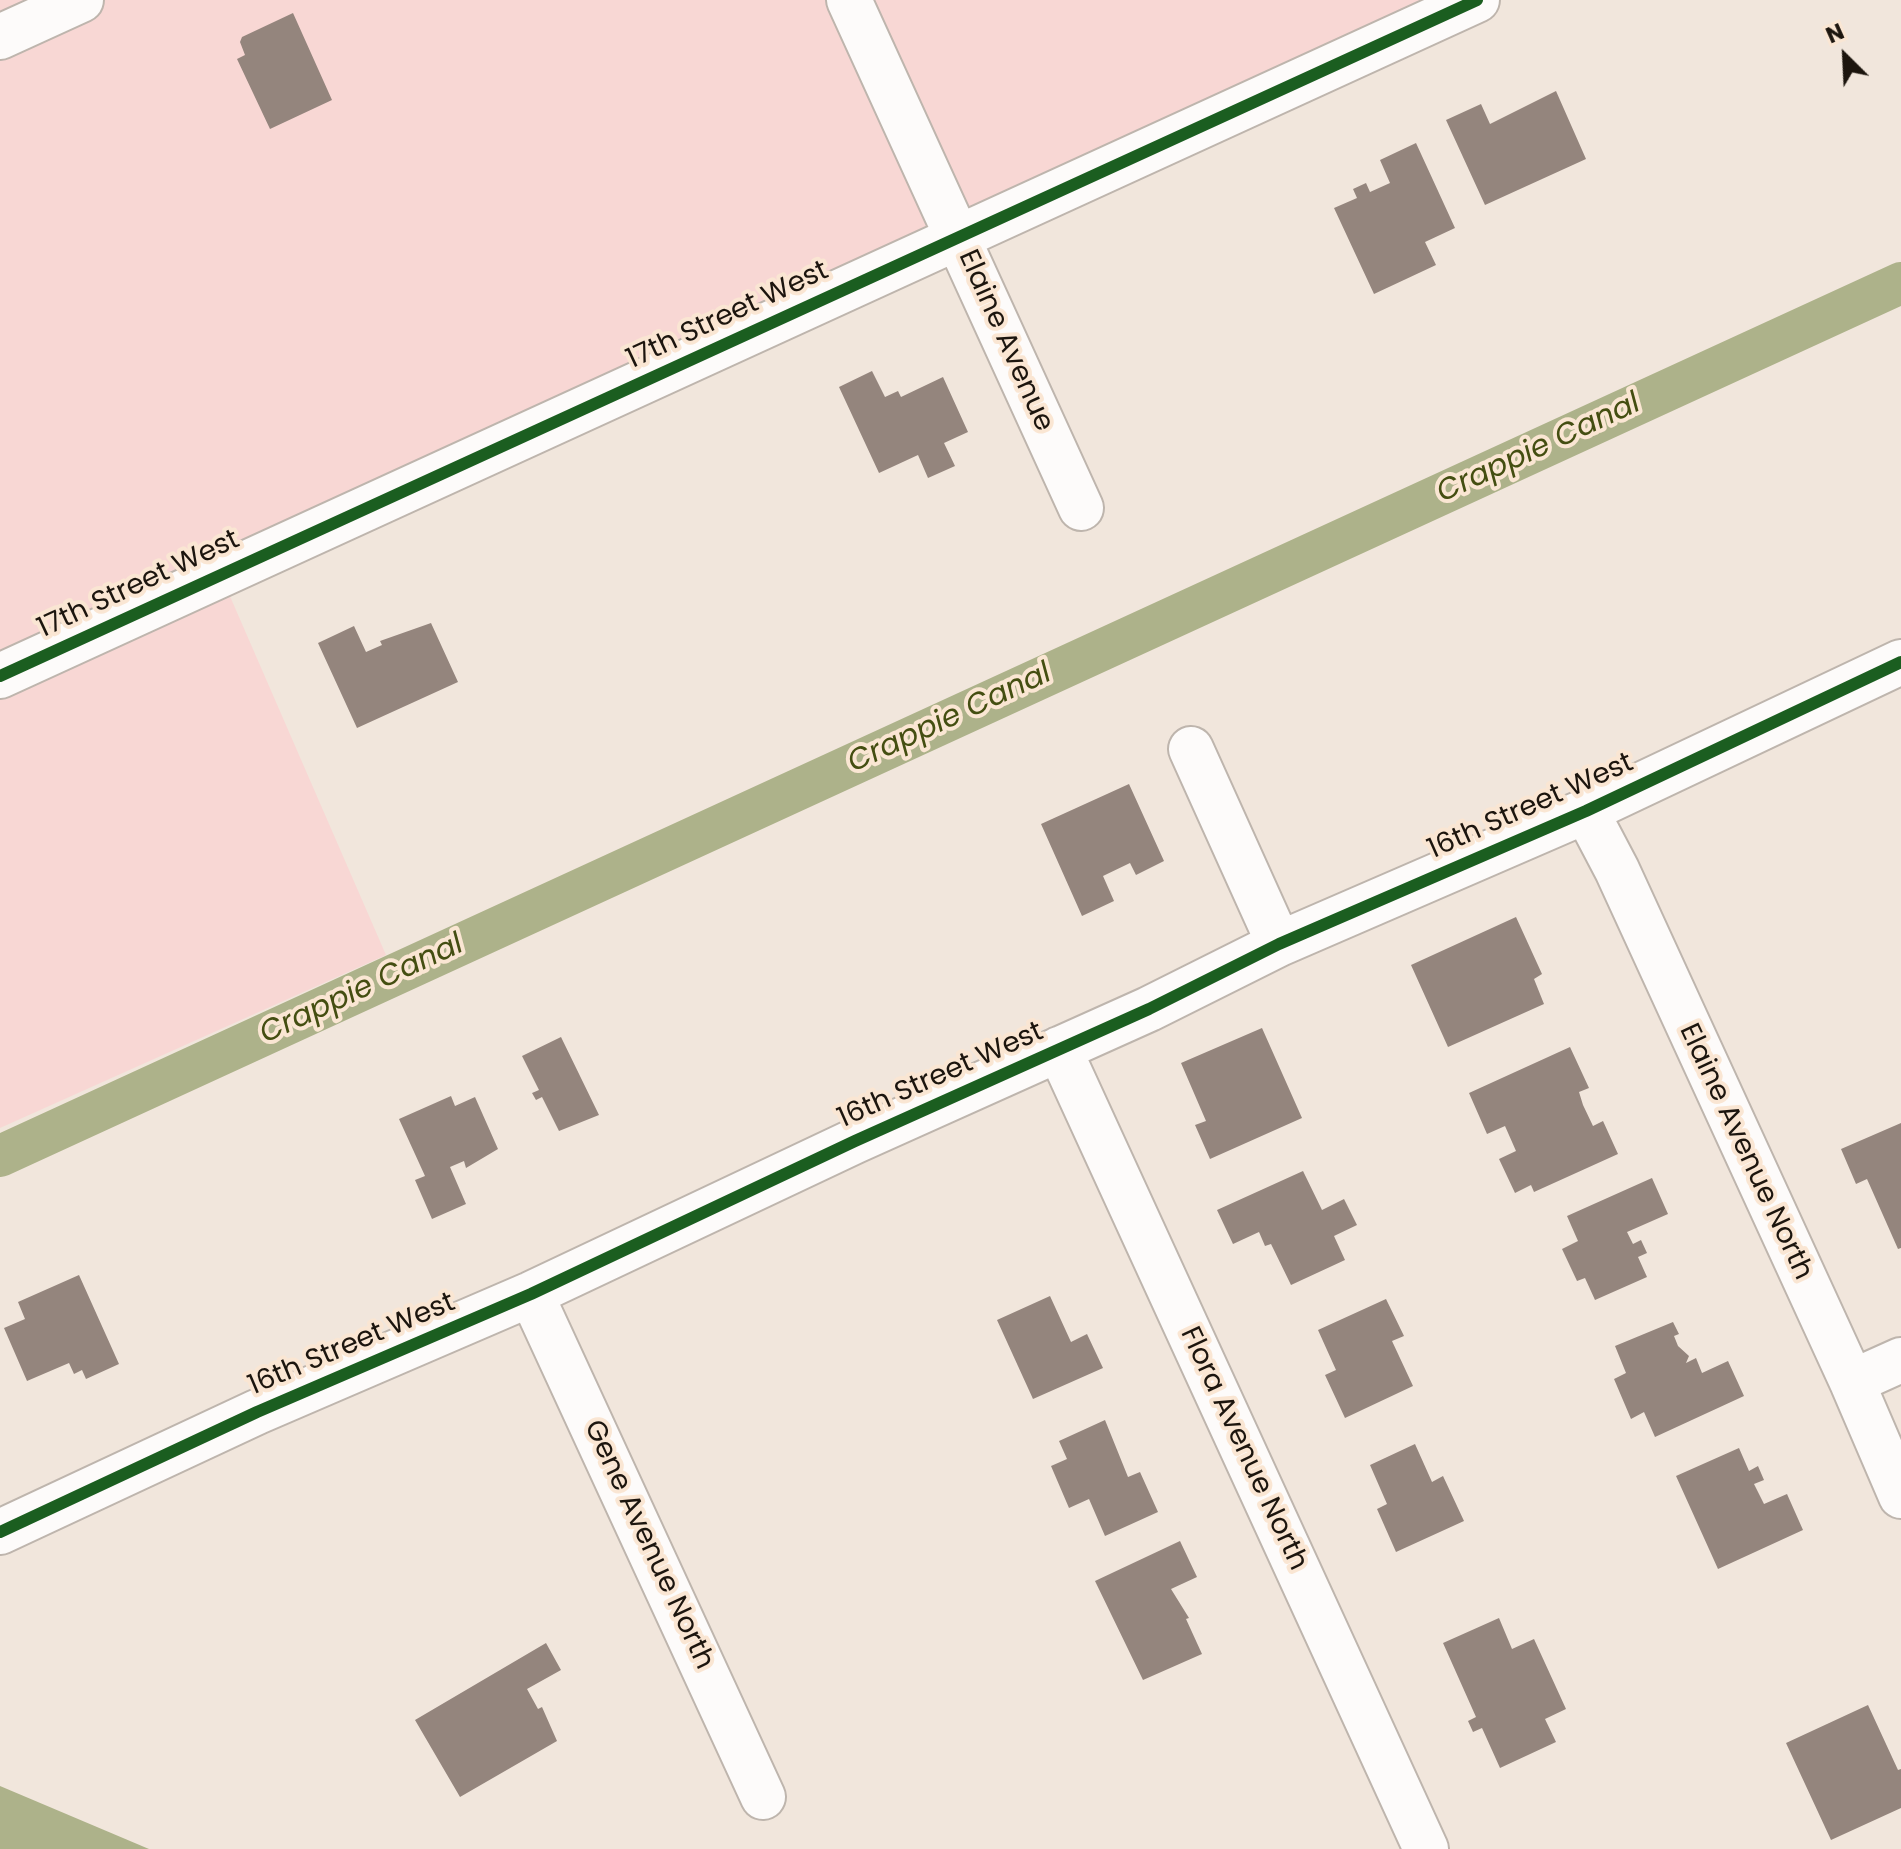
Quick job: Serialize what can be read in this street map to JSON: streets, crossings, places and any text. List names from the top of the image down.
{
  "streets": {
    "street": [
      "17th Street West",
      "Elaine Avenue",
      "16th Street West",
      "Elaine Avenue North",
      "Flora Avenue North",
      "Gene Avenue North"
    ]
  },
  "crossings": [
    ["17th Street West", "Elaine Avenue"],
    ["16th Street West", "Elaine Avenue North"],
    ["16th Street West", "Flora Avenue North"],
    ["16th Street West", "Gene Avenue North"]
  ],
  "water": ["Crappie Canal"],
  "north": "top left"
}
